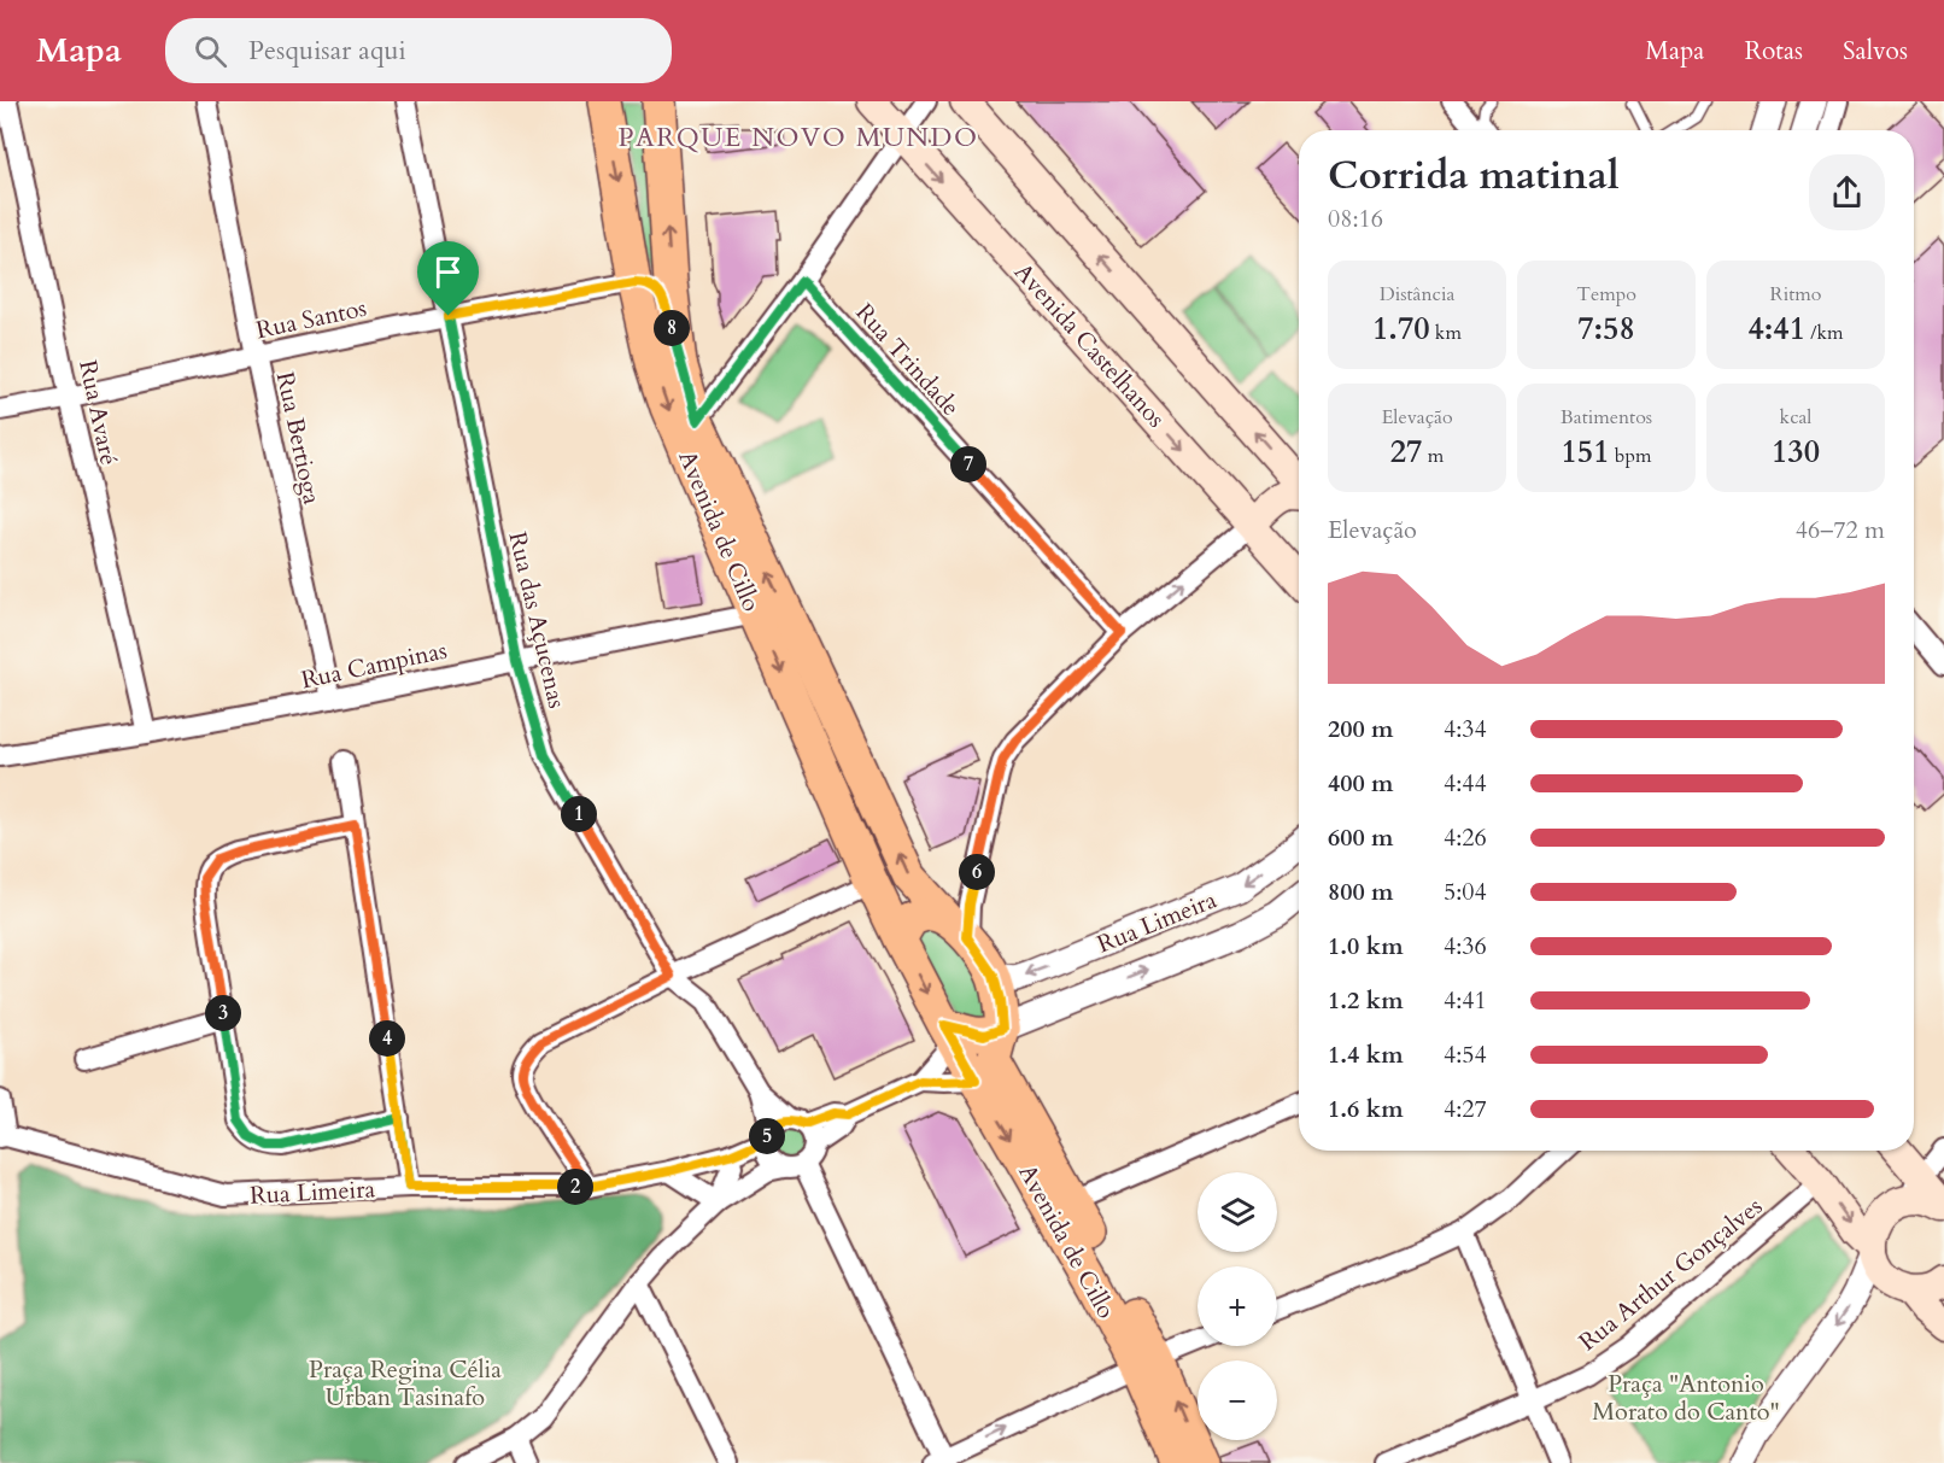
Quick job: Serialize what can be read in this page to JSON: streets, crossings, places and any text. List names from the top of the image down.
{
  "streets": {
    "main road": ["Avenida Castelhanos", "Avenida de Cillo"],
    "street": [
      "Rua Santos",
      "Rua Trindade",
      "Rua Avaré",
      "Rua Bertioga",
      "Rua das Açucenas",
      "Rua Campinas",
      "Rua Limeira",
      "Rua Arthur Gonçalves"
    ]
  },
  "crossings": [
    ["Rua Santos", "Rua Avaré"],
    ["Rua Santos", "Rua Bertioga"],
    ["Rua Santos", "Avenida de Cillo"],
    ["Rua Santos", "Rua das Açucenas"],
    ["Rua Avaré", "Rua Campinas"],
    ["Rua Bertioga", "Rua Campinas"],
    ["Avenida de Cillo", "Rua Campinas"],
    ["Avenida de Cillo", "Rua Limeira"],
    ["Rua das Açucenas", "Rua Campinas"],
    ["Rua das Açucenas", "Rua Limeira"]
  ],
  "districts": ["PARQUE NOVO MUNDO"],
  "parks": ["Praça Regina Célia Urban Tasinafo", "Praça \"Antonio Morato do Canto\""],
  "page": {
    "header": "Mapa",
    "search": "Pesquisar aqui",
    "nav": ["Mapa", "Rotas", "Salvos"],
    "heading": ["Corrida matinal", "08:16"],
    "stats": [
      ["Distância", "1.70 km"],
      ["Tempo", "7:58"],
      ["Ritmo", "4:41 /km"],
      ["Elevação", "27 m"],
      ["Batimentos", "151 bpm"],
      ["kcal", "130"]
    ],
    "pins": [
      "8",
      "7",
      "1",
      "6",
      "3",
      "4",
      "5",
      "2"
    ],
    "chart": ["Elevação", "46–72 m"],
    "list": [
      {
        "name": "200 m",
        "note": "4:34"
      },
      {
        "name": "400 m",
        "note": "4:44"
      },
      {
        "name": "600 m",
        "note": "4:26"
      },
      {
        "name": "800 m",
        "note": "5:04"
      },
      {
        "name": "1.0 km",
        "note": "4:36"
      },
      {
        "name": "1.2 km",
        "note": "4:41"
      },
      {
        "name": "1.4 km",
        "note": "4:54"
      },
      {
        "name": "1.6 km",
        "note": "4:27"
      }
    ],
    "map_buttons": ["+", "−"]
  }
}
